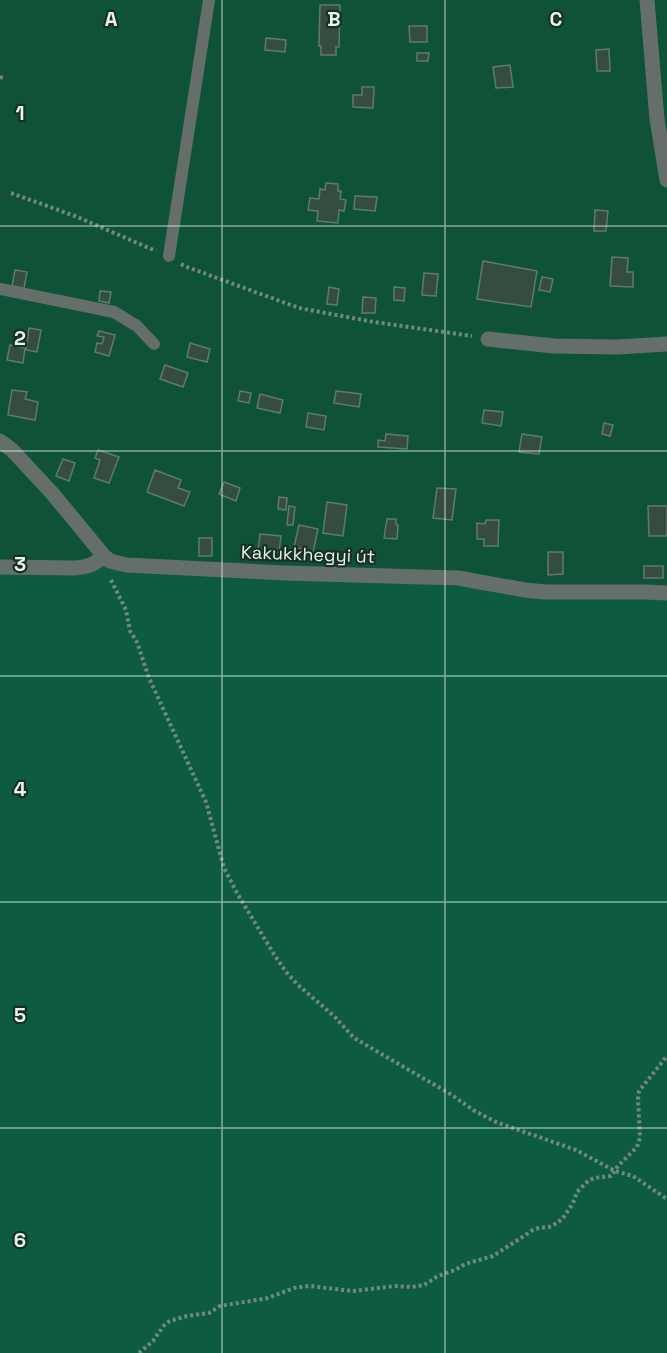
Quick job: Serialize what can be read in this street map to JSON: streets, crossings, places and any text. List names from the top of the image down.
{
  "streets": {
    "street": ["Kakukkhegyi út"]
  },
  "grid": {
    "columns": ["A", "B", "C"],
    "rows": [
      "1",
      "2",
      "3",
      "4",
      "5",
      "6"
    ]
  }
}
